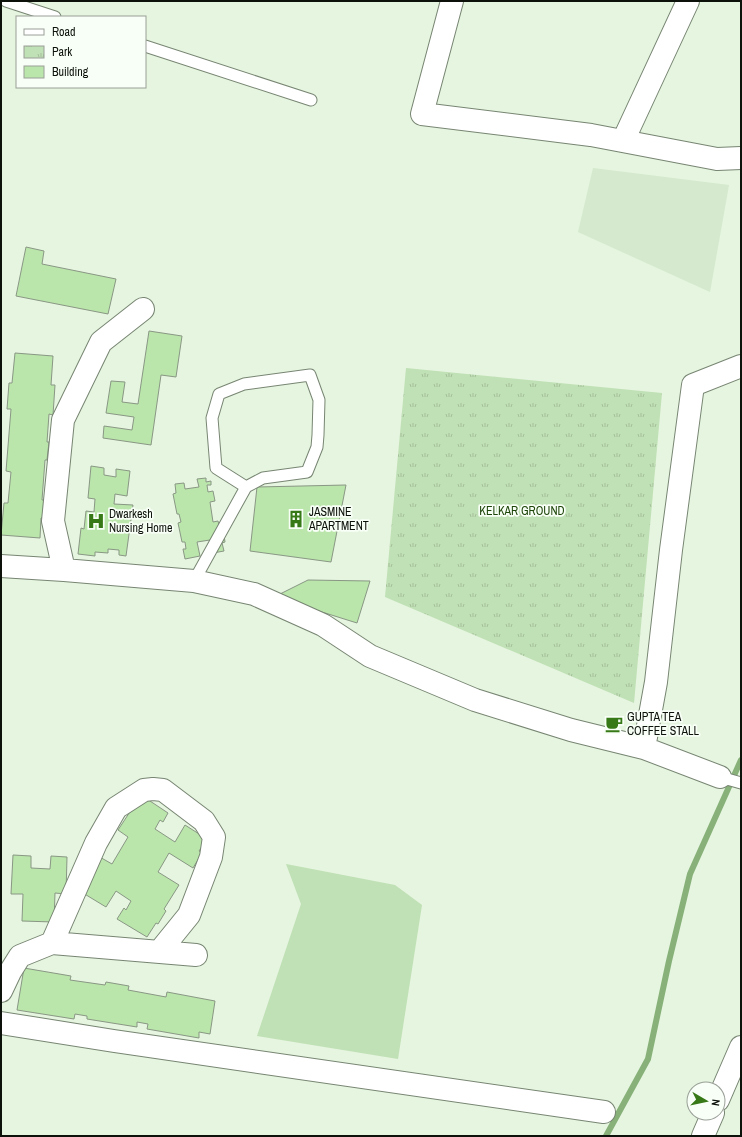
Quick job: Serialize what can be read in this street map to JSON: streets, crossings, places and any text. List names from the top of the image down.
{
  "parks": ["KELKAR GROUND"],
  "places": {
    "building": ["JASMINE APARTMENT"],
    "hospital": ["Dwarkesh Nursing Home"],
    "cafe": ["GUPTA TEA COFFEE STALL"]
  },
  "legend": ["Road", "Park", "Building"],
  "north": "right"
}
